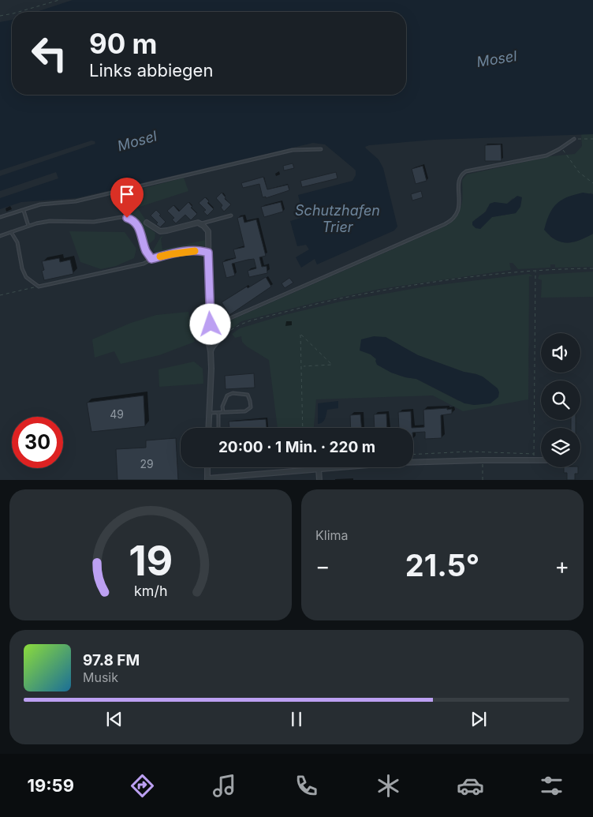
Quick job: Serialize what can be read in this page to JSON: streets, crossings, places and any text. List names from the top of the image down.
{
  "water": ["Mosel", "Schutzhafen Trier"],
  "house_numbers": ["49", "29"],
  "page": {
    "turn": ["90 m", "Links abbiegen"],
    "limit": "30",
    "trip": "20:00 · 1 Min. · 220 m",
    "tile": "Klima",
    "heat": ["−", "21.5°", "+"],
    "song": ["97.8 FM", "Musik"],
    "tabs": "19:59",
    "gauge": ["19", "km/h"]
  }
}
